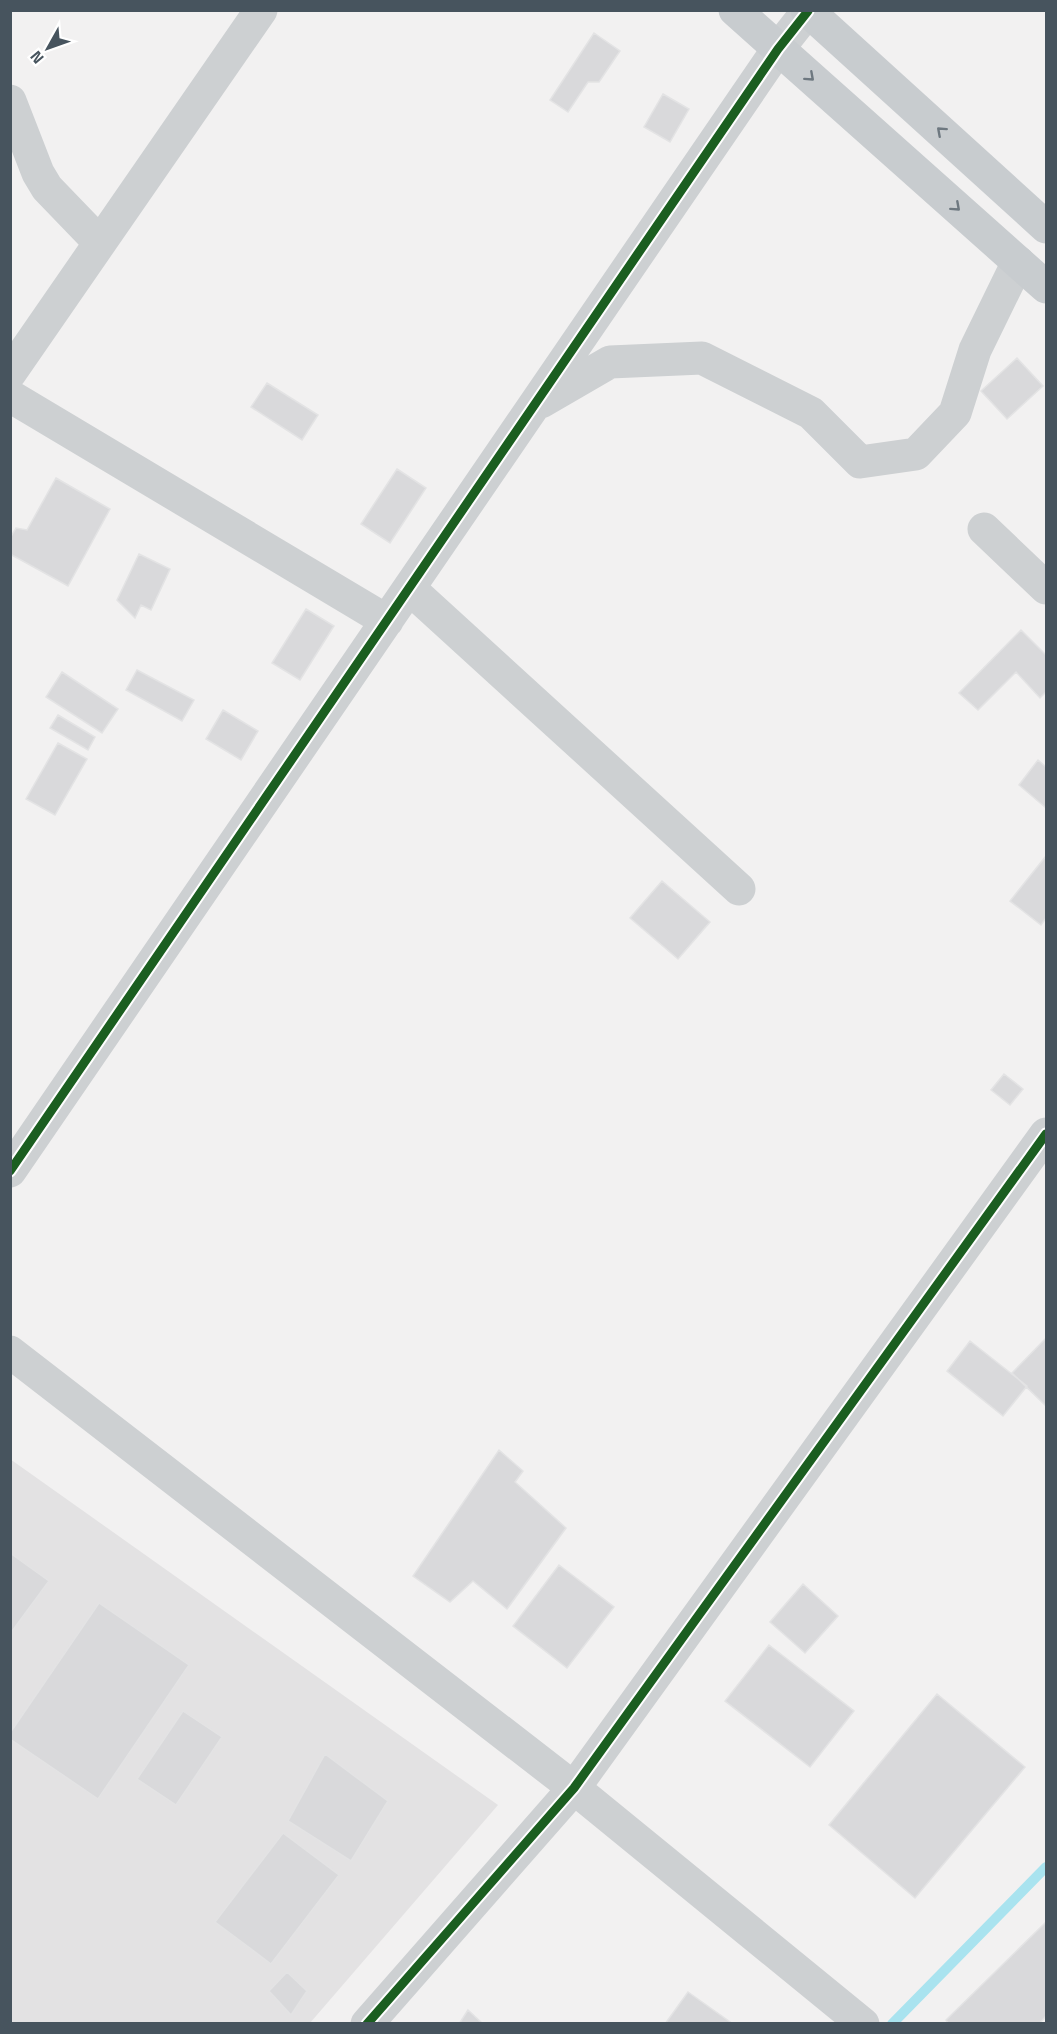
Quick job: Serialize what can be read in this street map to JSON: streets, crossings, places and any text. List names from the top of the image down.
{
  "north": "bottom left"
}
